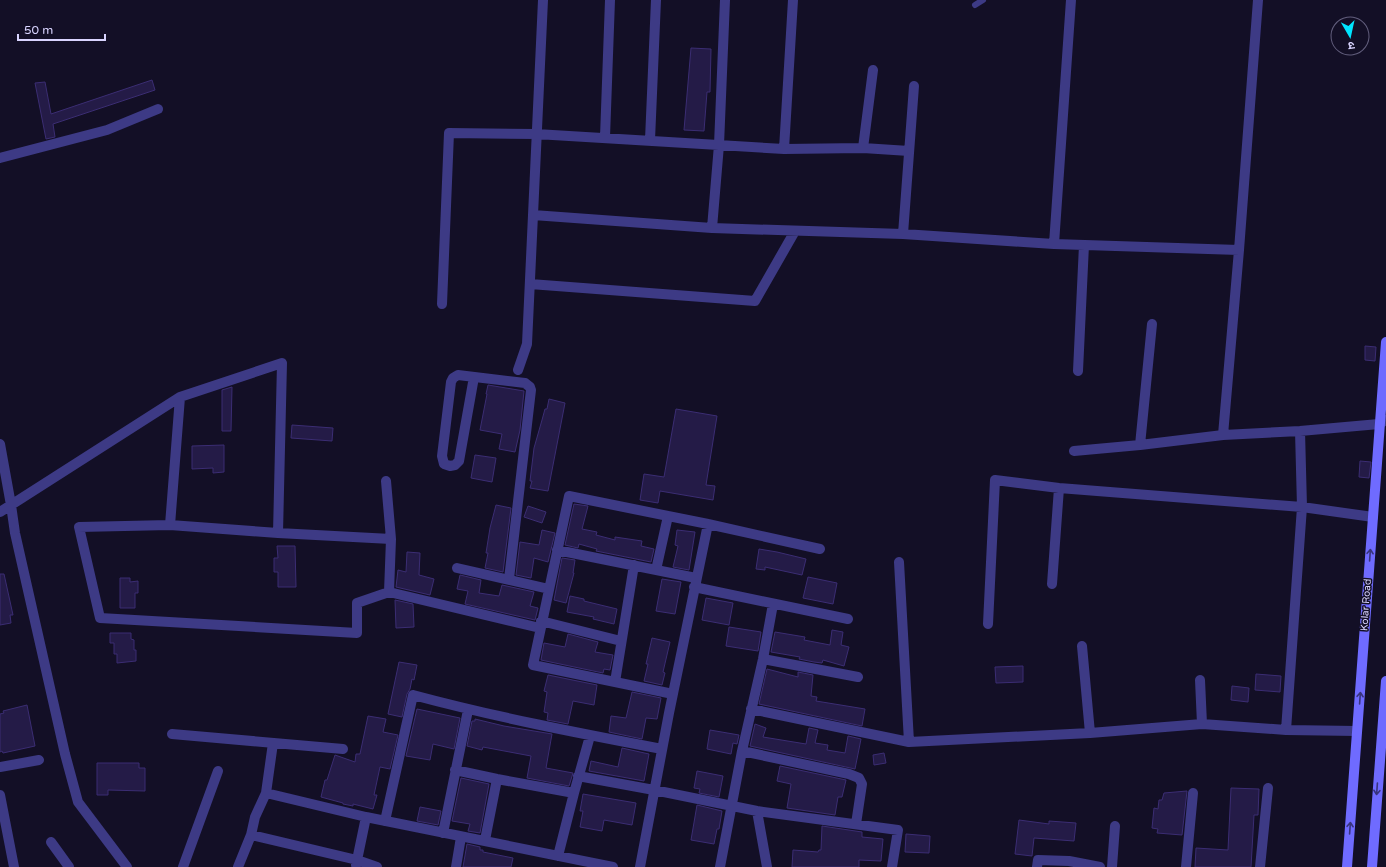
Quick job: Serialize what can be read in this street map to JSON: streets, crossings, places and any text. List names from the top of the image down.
{
  "streets": {
    "main road": ["Kolar Road"]
  },
  "scale_bar": "50 m",
  "north": "bottom"
}
